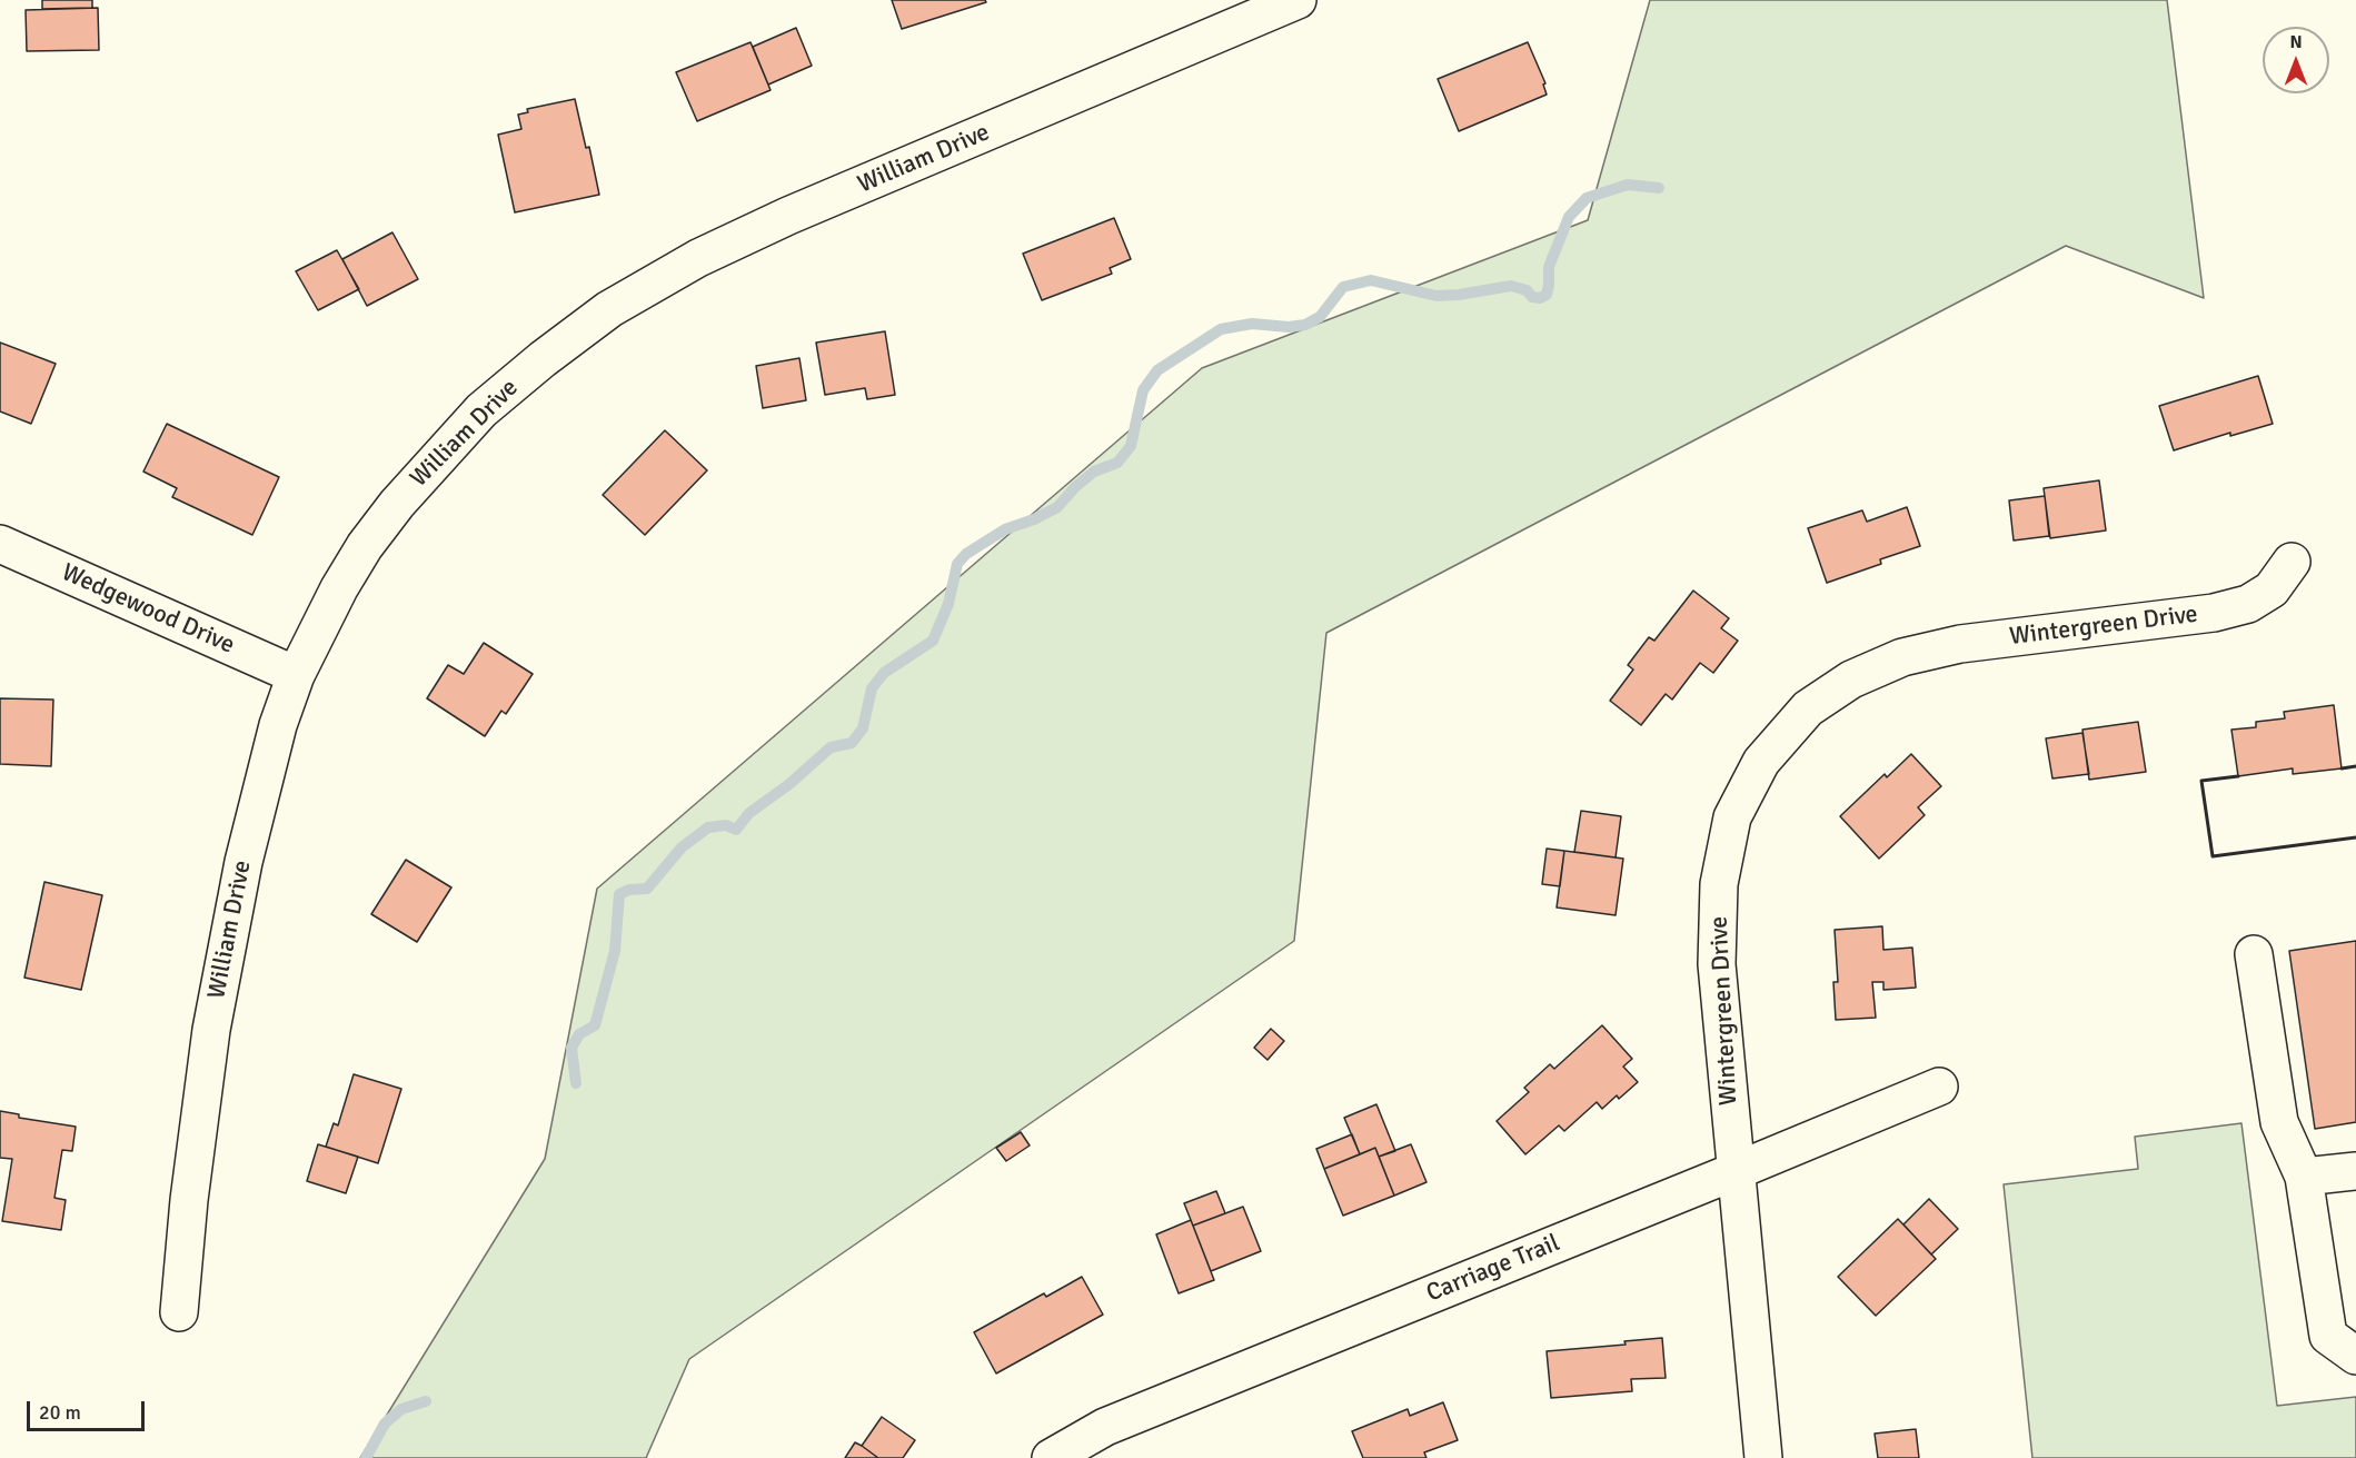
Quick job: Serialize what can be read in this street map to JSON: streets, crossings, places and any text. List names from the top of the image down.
{
  "streets": {
    "street": [
      "William Drive",
      "Wedgewood Drive",
      "Wintergreen Drive",
      "Carriage Trail"
    ]
  },
  "crossings": [
    ["William Drive", "Wedgewood Drive"],
    ["Wintergreen Drive", "Carriage Trail"]
  ],
  "scale_bar": "20 m",
  "north": "top"
}
